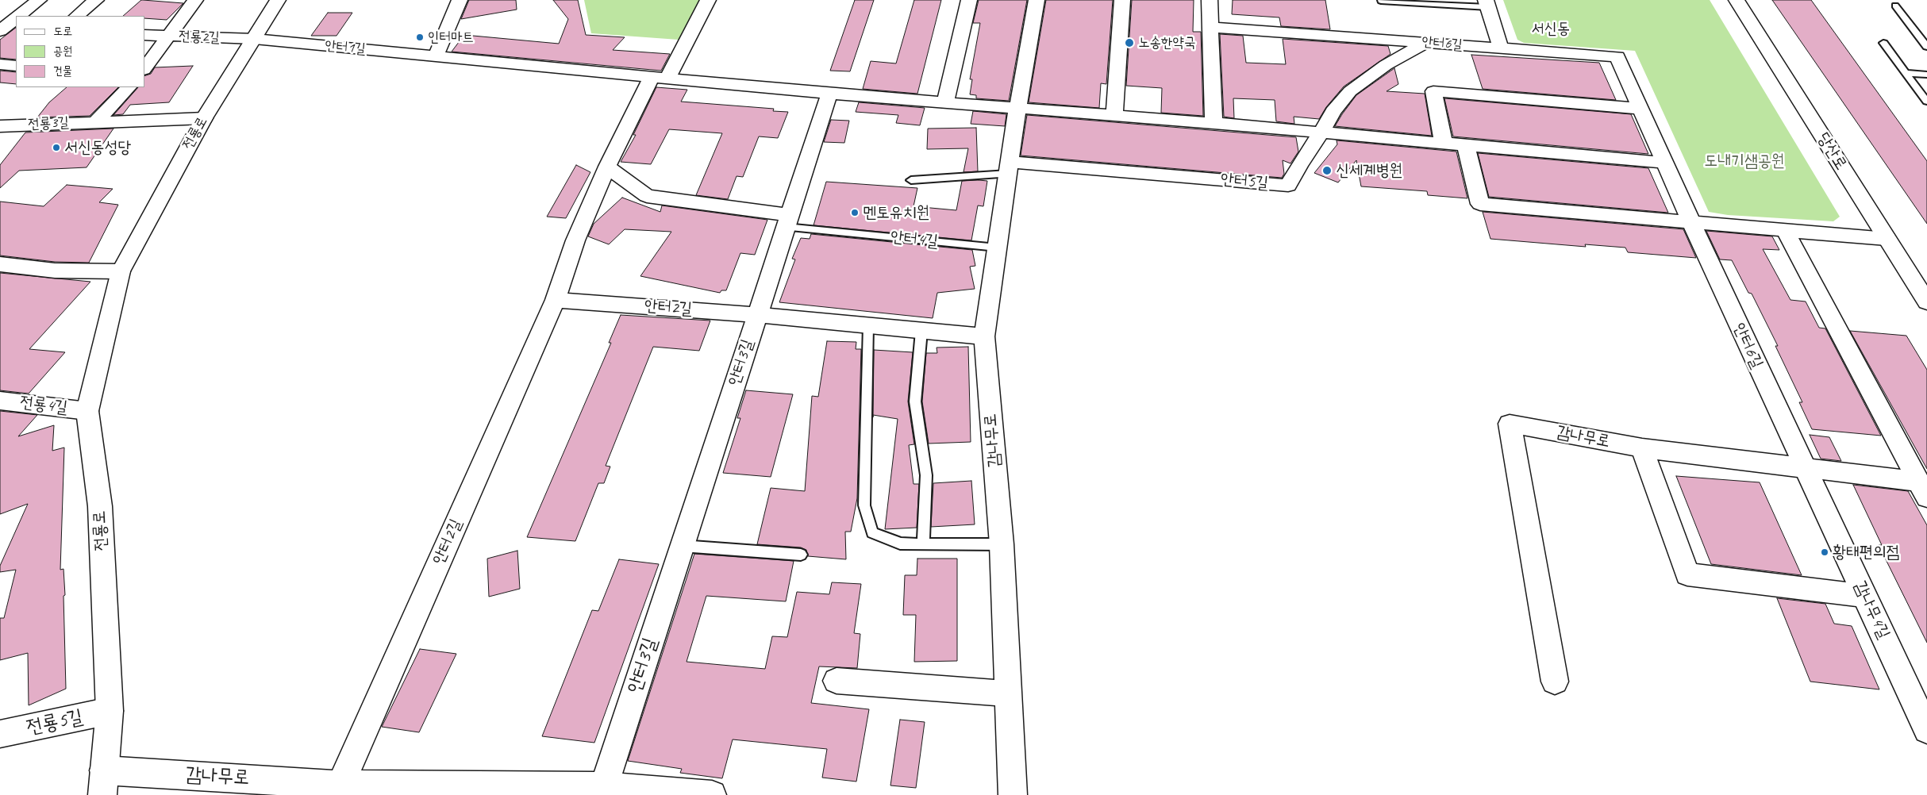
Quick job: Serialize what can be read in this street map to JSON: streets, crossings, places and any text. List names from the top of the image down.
{
  "streets": {
    "street": [
      "전룡2길",
      "안터6길",
      "안터1길",
      "전룡3길",
      "전룡로",
      "당산로",
      "안터5길",
      "안터2길",
      "안터3길",
      "전룡4길",
      "감나무로",
      "감나무4길",
      "전룡5길"
    ],
    "lane": ["안터4길"]
  },
  "crossings": [
    ["전룡2길", "안터1길"],
    ["전룡2길", "전룡로"],
    ["안터6길", "안터5길"],
    ["안터6길", "감나무로"],
    ["안터6길", "감나무4길"],
    ["안터1길", "전룡로"],
    ["안터1길", "안터2길"],
    ["전룡3길", "전룡로"],
    ["전룡로", "전룡4길"],
    ["전룡로", "감나무로"],
    ["전룡로", "전룡5길"],
    ["안터2길", "안터3길"],
    ["안터2길", "감나무로"],
    ["안터3길", "감나무로"],
    ["감나무로", "감나무4길"]
  ],
  "districts": ["서신동"],
  "parks": ["도내기샘공원"],
  "places": [
    "인터마트",
    "노송한약국",
    "서신동성당",
    "신세계병원",
    "멘토유치원",
    "황태편의점"
  ],
  "legend": ["도로", "공원", "건물"]
}
